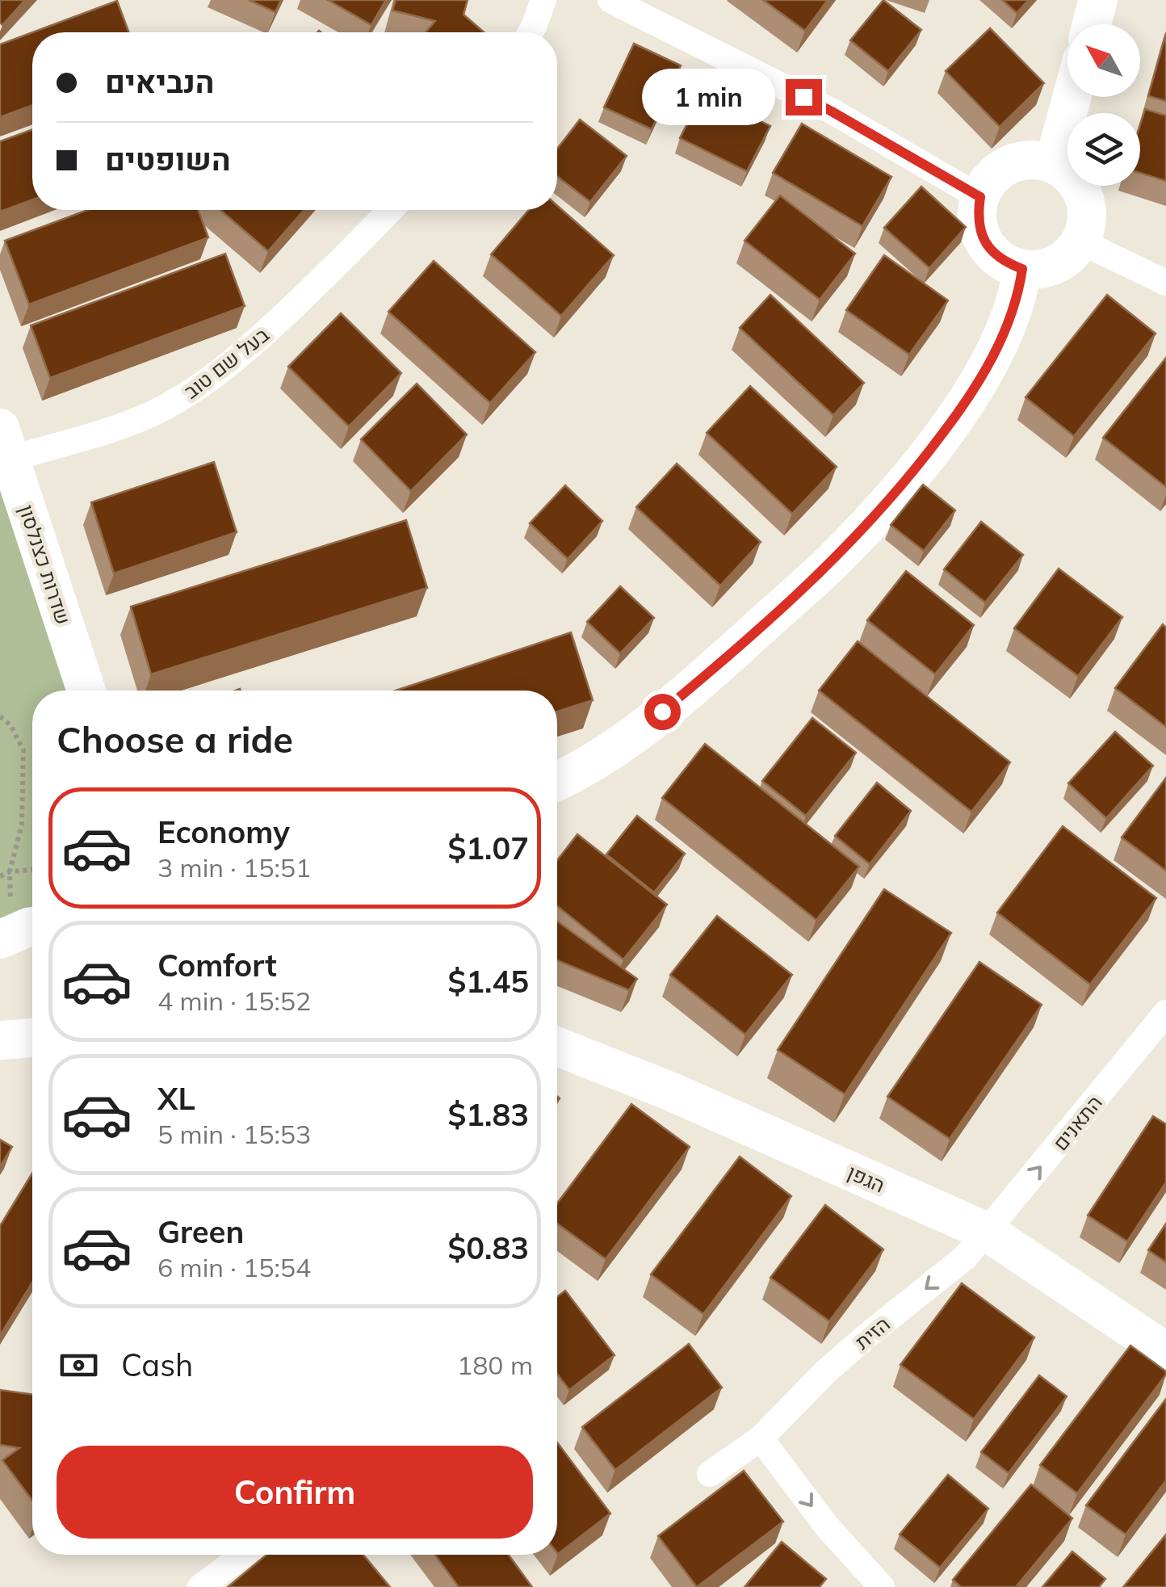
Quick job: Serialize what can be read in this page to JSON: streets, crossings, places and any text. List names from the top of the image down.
{
  "streets": {
    "street": [
      "בעל שם טוב",
      "שדרות כצנלסון",
      "התאנים",
      "הגפן",
      "הזית"
    ]
  },
  "crossings": [
    ["בעל שם טוב", "שדרות כצנלסון"],
    ["התאנים", "הגפן"],
    ["התאנים", "הזית"],
    ["הגפן", "הזית"]
  ],
  "one_way": ["התאנים", "הזית"],
  "north": "top left",
  "page": {
    "banner": ["הנביאים", "השופטים"],
    "bubble": "1 min",
    "heading": "Choose a ride",
    "list": [
      {
        "name": "Economy",
        "note": "3 min · 15:51",
        "value": "$1.07"
      },
      {
        "name": "Comfort",
        "note": "4 min · 15:52",
        "value": "$1.45"
      },
      {
        "name": "XL",
        "note": "5 min · 15:53",
        "value": "$1.83"
      },
      {
        "name": "Green",
        "note": "6 min · 15:54",
        "value": "$0.83"
      }
    ],
    "pay": ["Cash", "180 m"],
    "buttons": "Confirm"
  }
}
